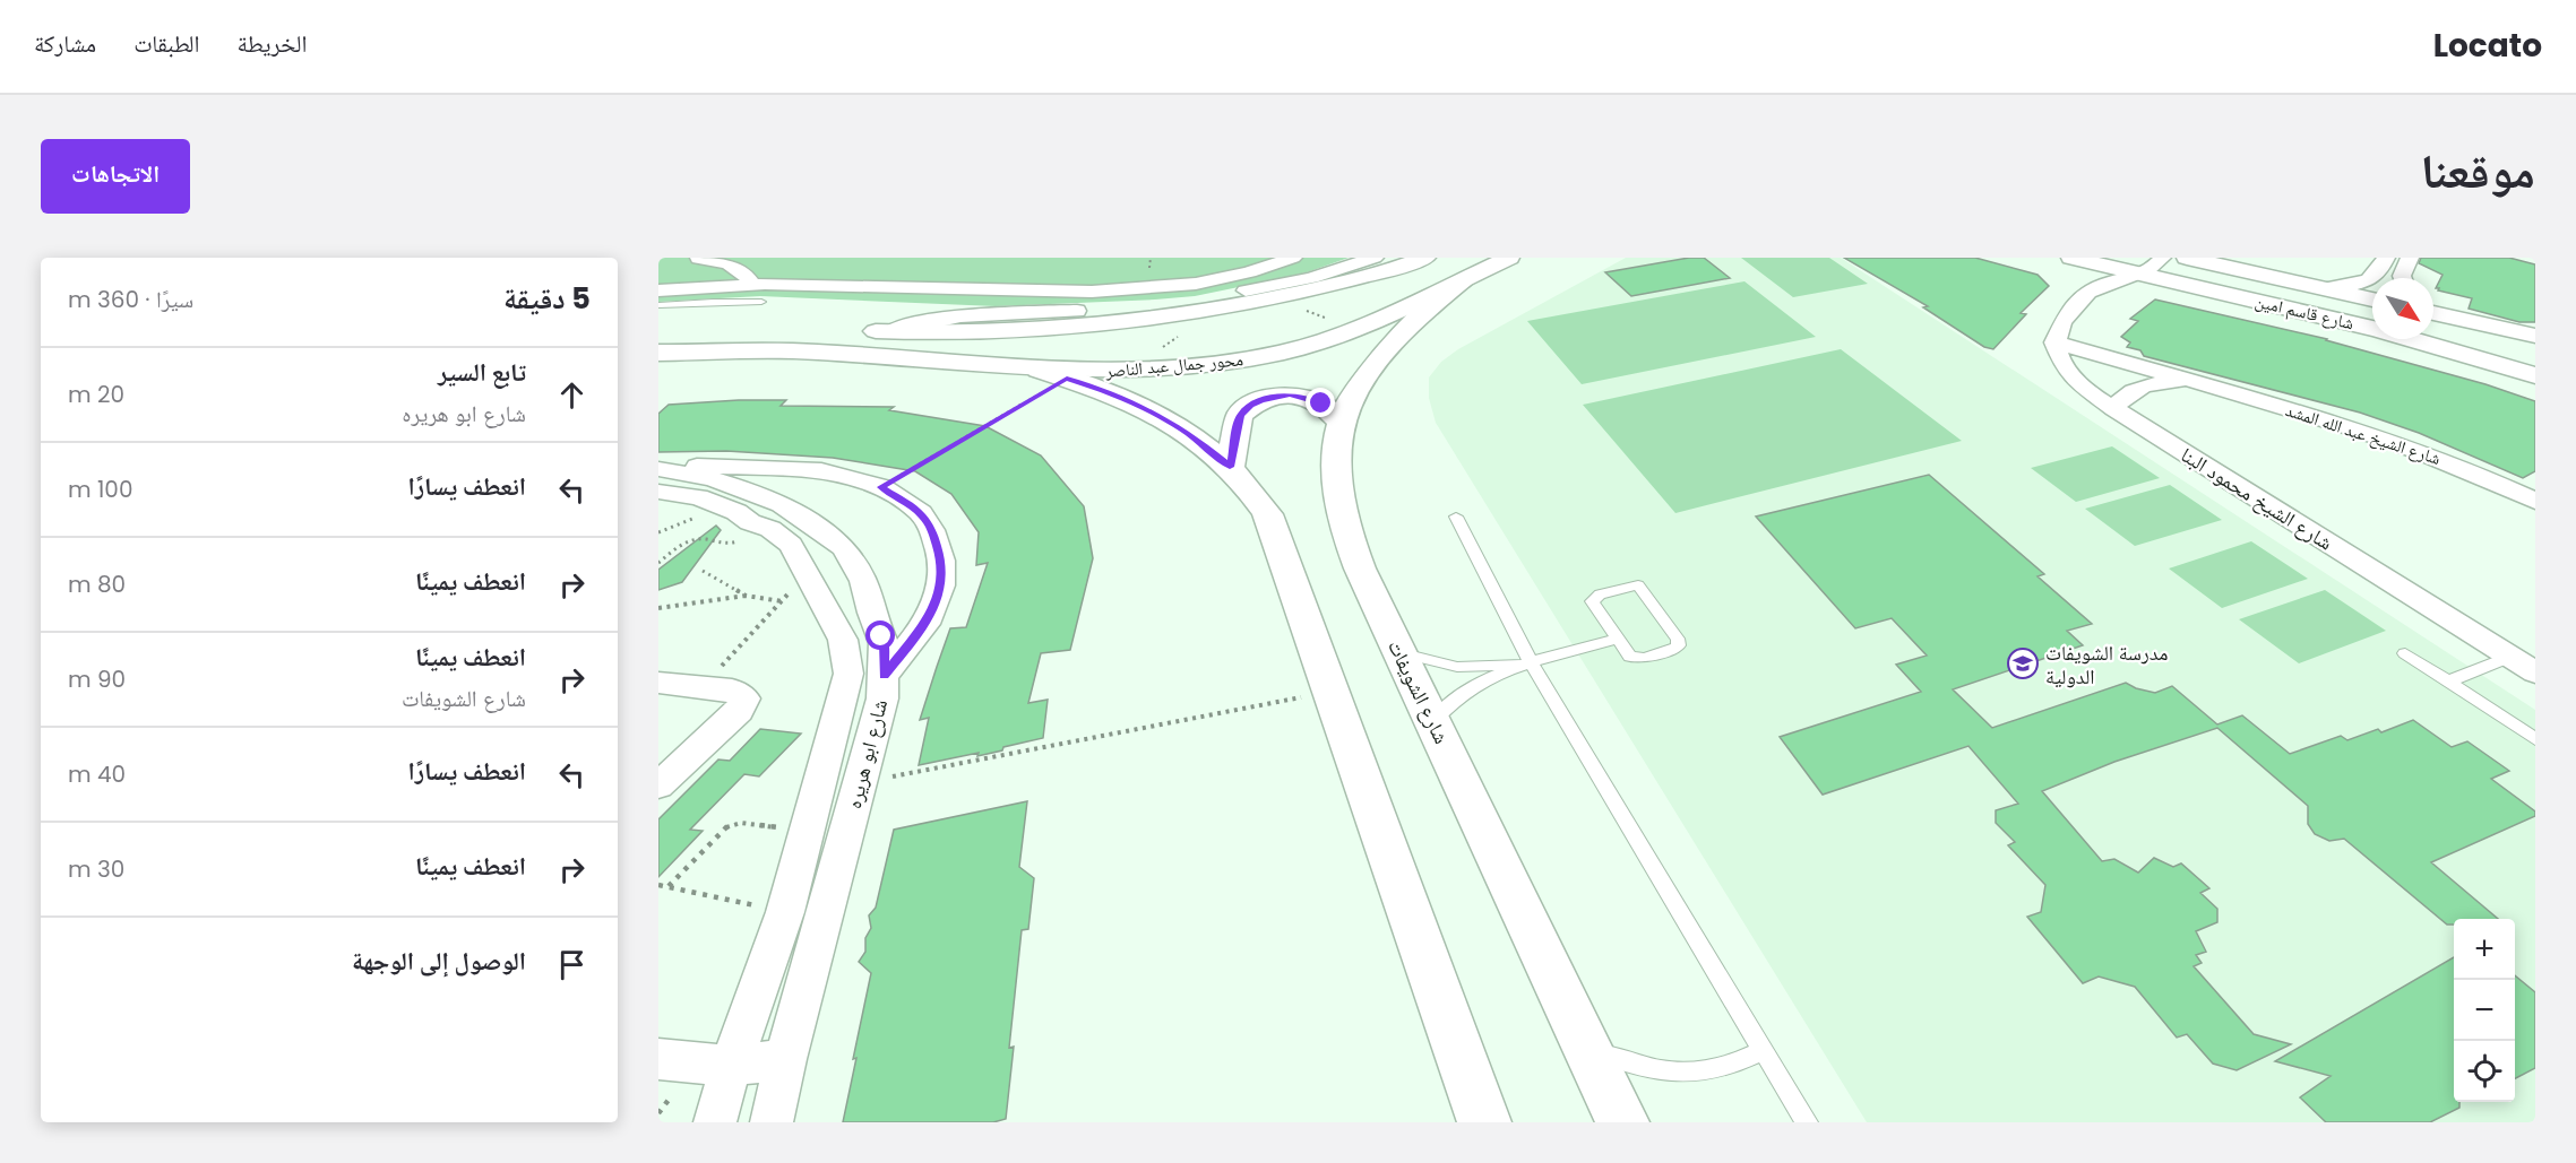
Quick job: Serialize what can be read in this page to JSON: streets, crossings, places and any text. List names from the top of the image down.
{
  "streets": {
    "main road": ["شارع قاسم امين", "محور جمال عبد الناصر", "شارع الشويفات"],
    "street": ["شارع الشيخ عبد الله المشد", "شارع الشيخ محمود البنا", "شارع ابو هريره"]
  },
  "crossings": [
    ["محور جمال عبد الناصر", "شارع الشويفات"],
    ["شارع الشيخ عبد الله المشد", "شارع الشيخ محمود البنا"]
  ],
  "places": {
    "school or university": ["مدرسة الشويفات الدولية"]
  },
  "north": "bottom right",
  "page": {
    "header": "Locato",
    "nav": ["الخريطة", "الطبقات", "مشاركة"],
    "title": "موقعنا",
    "buttons": "الاتجاهات",
    "heading": ["5 دقيقة", "سيرًا · 360 m"],
    "list": [
      ["تابع السير", "شارع ابو هريره", "20 m"],
      ["انعطف يسارًا", "100 m"],
      ["انعطف يمينًا", "80 m"],
      ["انعطف يمينًا", "شارع الشويفات", "90 m"],
      ["انعطف يسارًا", "40 m"],
      ["انعطف يمينًا", "30 m"],
      "الوصول إلى الوجهة"
    ],
    "map_buttons": ["+", "−"]
  }
}
